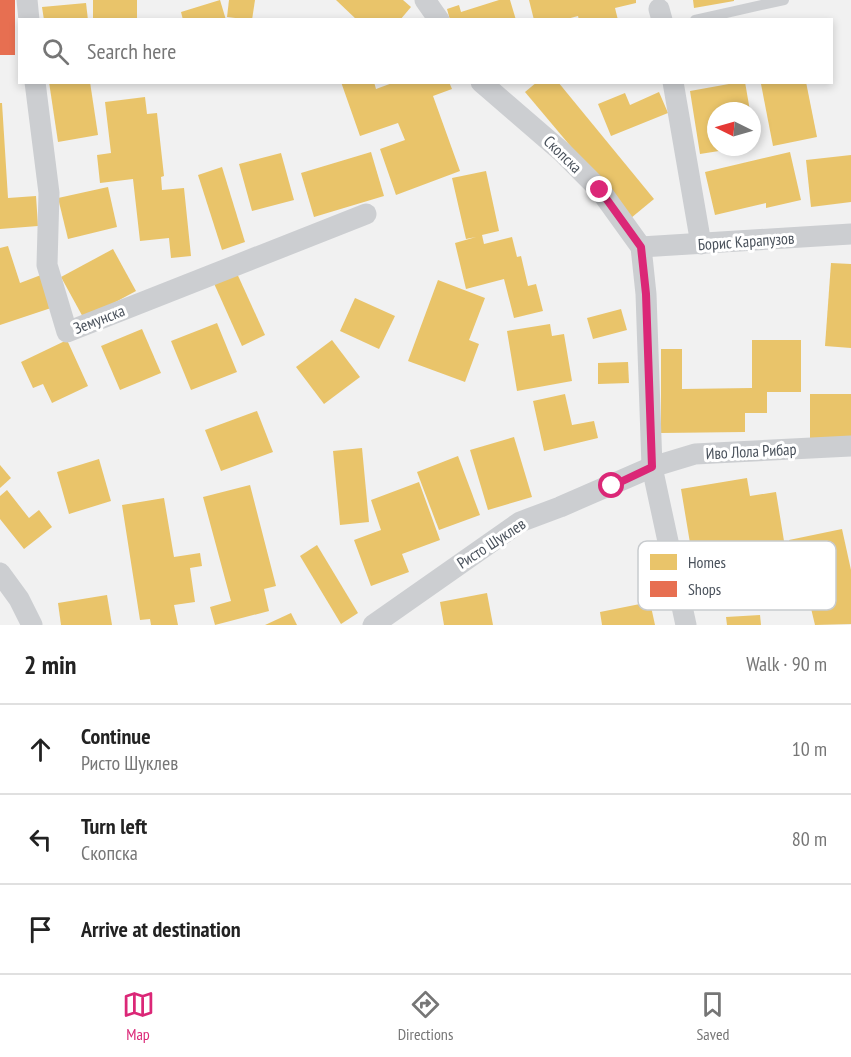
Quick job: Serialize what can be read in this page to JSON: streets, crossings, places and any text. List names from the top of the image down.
{
  "streets": {
    "street": [
      "Скопска",
      "Борис Карапузов",
      "Земунска",
      "Иво Лола Рибар",
      "Ристо Шуклев"
    ]
  },
  "crossings": [
    ["Скопска", "Борис Карапузов"],
    ["Скопска", "Иво Лола Рибар"],
    ["Скопска", "Ристо Шуклев"],
    ["Иво Лола Рибар", "Ристо Шуклев"]
  ],
  "legend": ["Homes", "Shops"],
  "north": "left",
  "page": {
    "search": "Search here",
    "heading": ["2 min", "Walk · 90 m"],
    "list": [
      ["Continue", "Ристо Шуклев", "10 m"],
      ["Turn left", "Скопска", "80 m"],
      "Arrive at destination"
    ],
    "nav": ["Map", "Directions", "Saved"]
  }
}
